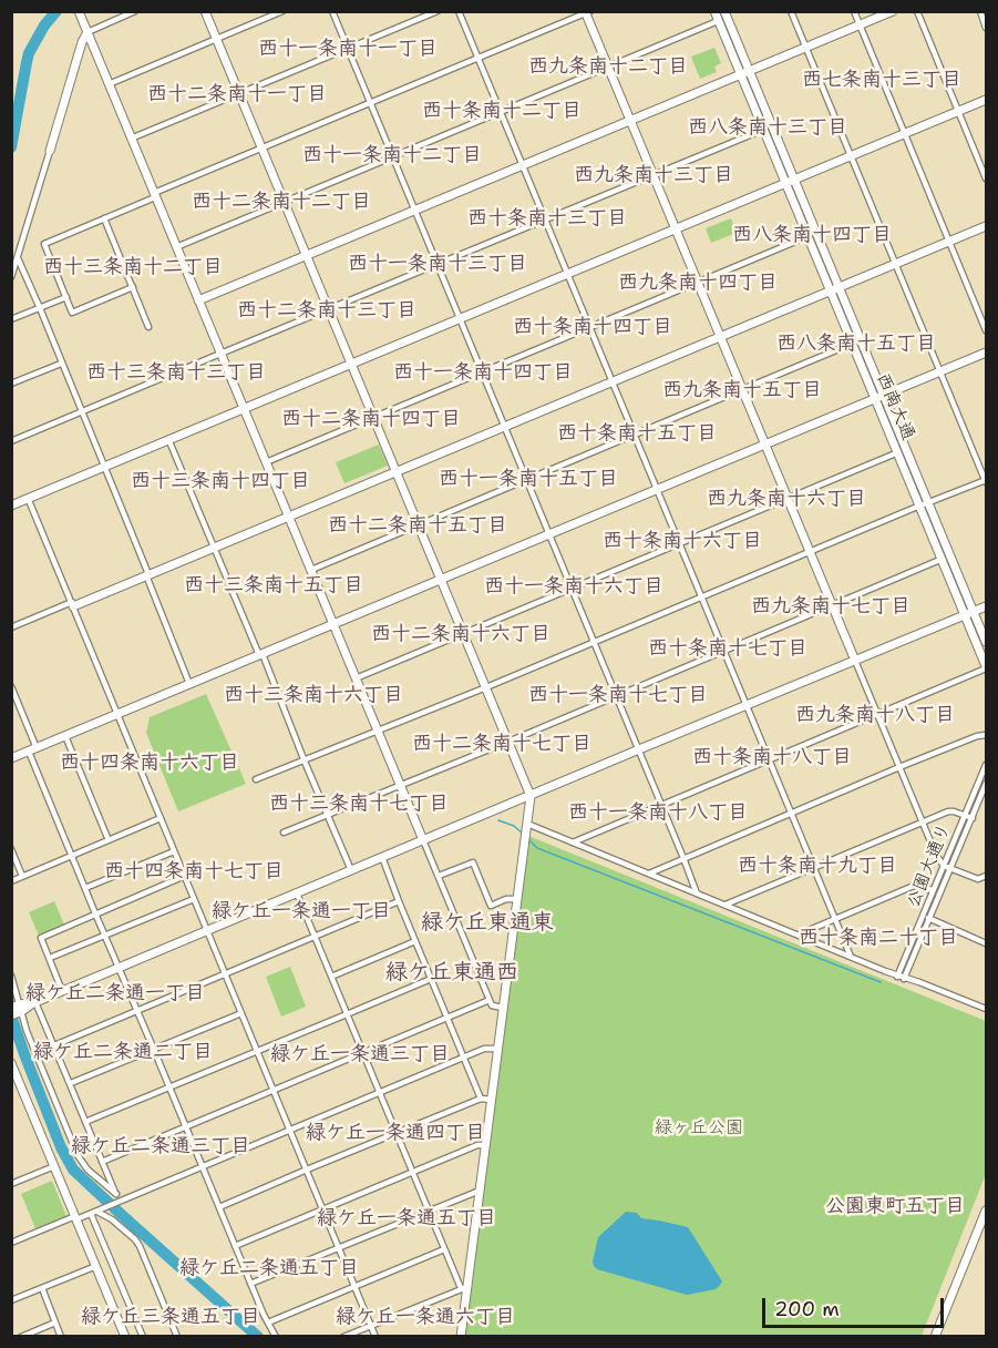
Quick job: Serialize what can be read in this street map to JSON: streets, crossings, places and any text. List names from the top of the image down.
{
  "streets": {
    "street": ["西南大通", "公園大通り"]
  },
  "districts": [
    "西十一条南十一丁目",
    "西九条南十二丁目",
    "西七条南十三丁目",
    "西十二条南十一丁目",
    "西十条南十二丁目",
    "西八条南十三丁目",
    "西十一条南十二丁目",
    "西九条南十三丁目",
    "西十二条南十二丁目",
    "西十条南十三丁目",
    "西八条南十四丁目",
    "西十一条南十三丁目",
    "西十三条南十二丁目",
    "西九条南十四丁目",
    "西十二条南十三丁目",
    "西十条南十四丁目",
    "西八条南十五丁目",
    "西十三条南十三丁目",
    "西十一条南十四丁目",
    "西九条南十五丁目",
    "西十二条南十四丁目",
    "西十条南十五丁目",
    "西十一条南十五丁目",
    "西十三条南十四丁目",
    "西九条南十六丁目",
    "西十二条南十五丁目",
    "西十条南十六丁目",
    "西十三条南十五丁目",
    "西十一条南十六丁目",
    "西九条南十七丁目",
    "西十二条南十六丁目",
    "西十条南十七丁目",
    "西十三条南十六丁目",
    "西十一条南十七丁目",
    "西九条南十八丁目",
    "西十二条南十七丁目",
    "西十条南十八丁目",
    "西十四条南十六丁目",
    "西十三条南十七丁目",
    "西十一条南十八丁目",
    "西十条南十九丁目",
    "西十四条南十七丁目",
    "緑ケ丘一条通一丁目",
    "緑ケ丘東通東",
    "西十条南二十丁目",
    "緑ケ丘東通西",
    "緑ケ丘二条通一丁目",
    "緑ケ丘二条通二丁目",
    "緑ケ丘一条通三丁目",
    "緑ケ丘一条通四丁目",
    "緑ケ丘二条通三丁目",
    "公園東町五丁目",
    "緑ケ丘一条通五丁目",
    "緑ケ丘二条通五丁目",
    "緑ケ丘三条通五丁目",
    "緑ケ丘一条通六丁目"
  ],
  "parks": ["緑ヶ丘公園"],
  "scale_bar": "200 m"
}
